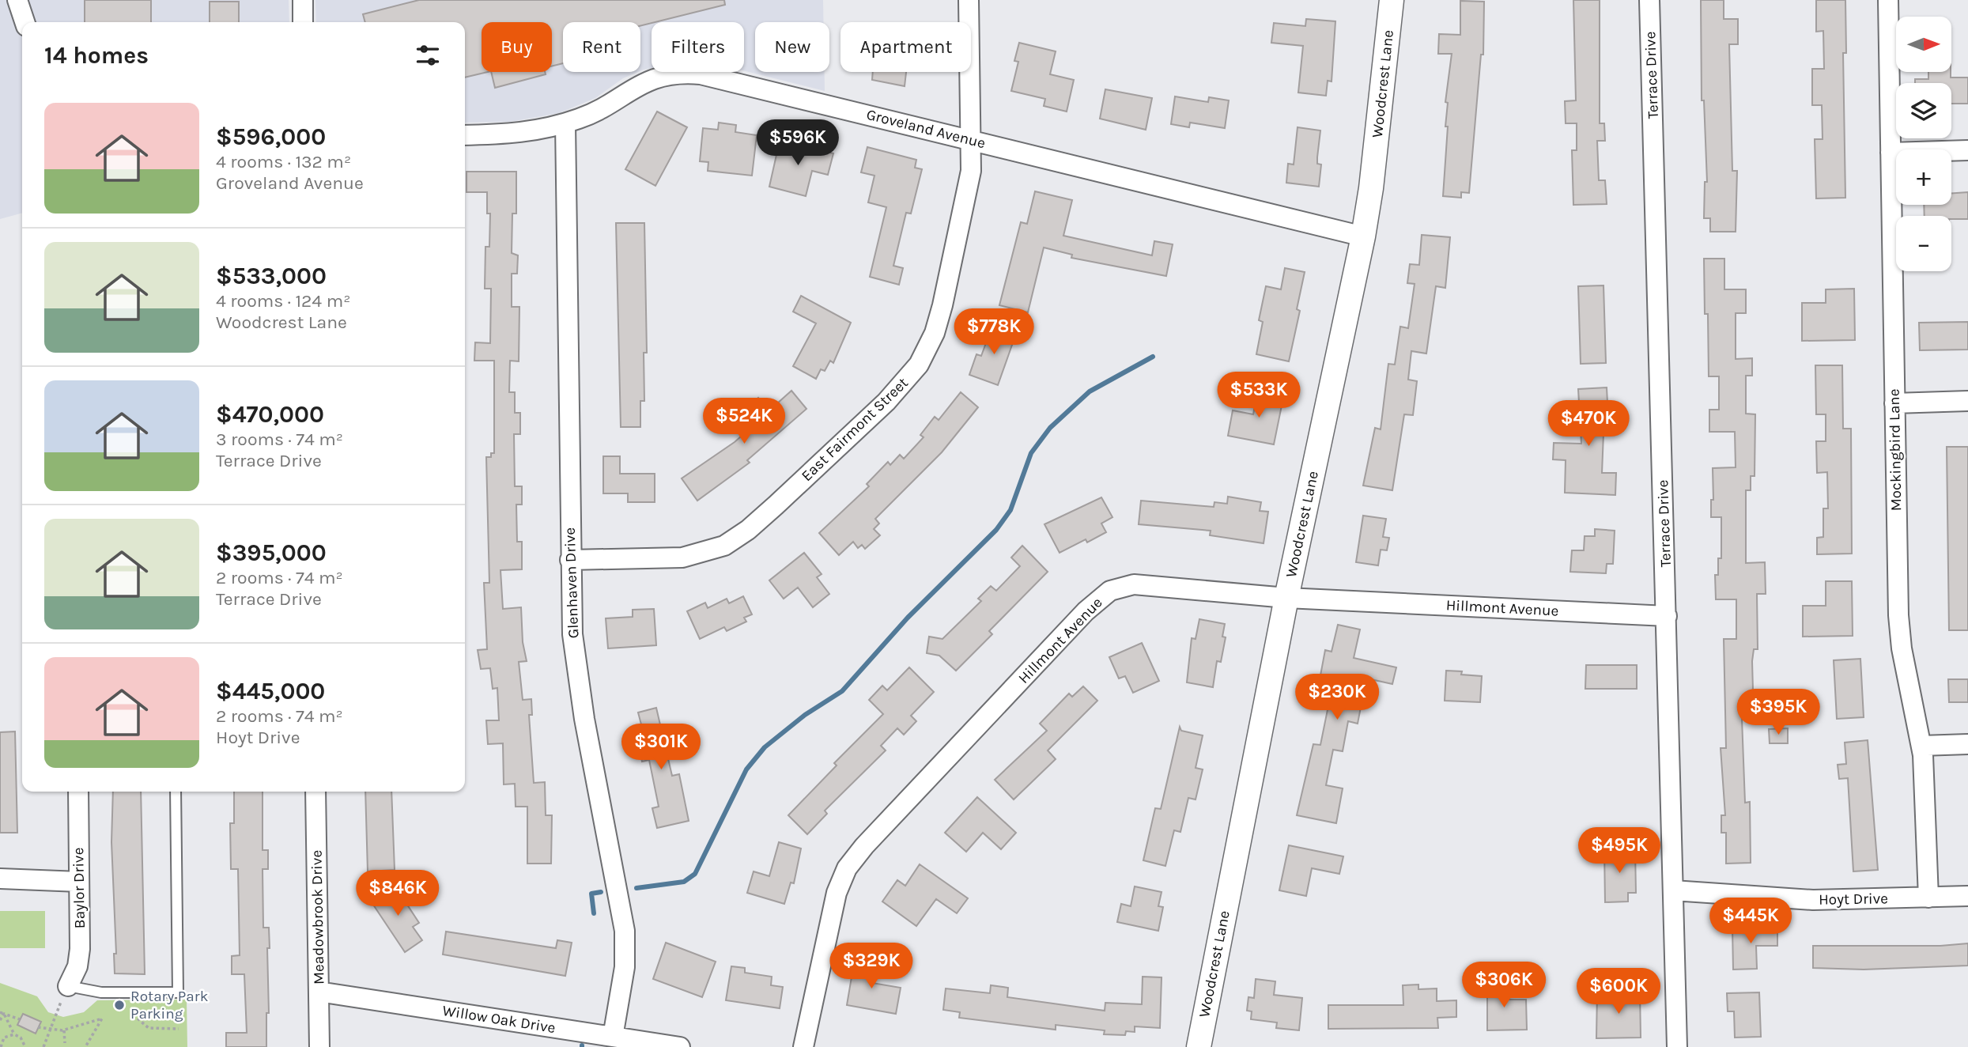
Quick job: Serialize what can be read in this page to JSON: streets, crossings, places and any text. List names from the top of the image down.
{
  "streets": {
    "street": [
      "Terrace Drive",
      "Woodcrest Lane",
      "Groveland Avenue",
      "East Fairmont Street",
      "Mockingbird Lane",
      "Glenhaven Drive",
      "Hillmont Avenue",
      "Baylor Drive",
      "Hoyt Drive",
      "Meadowbrook Drive",
      "Willow Oak Drive"
    ]
  },
  "crossings": [
    ["Terrace Drive", "Hillmont Avenue"],
    ["Terrace Drive", "Hoyt Drive"],
    ["Woodcrest Lane", "Groveland Avenue"],
    ["Woodcrest Lane", "Hillmont Avenue"],
    ["Groveland Avenue", "East Fairmont Street"],
    ["Groveland Avenue", "Glenhaven Drive"],
    ["East Fairmont Street", "Glenhaven Drive"],
    ["Mockingbird Lane", "Hoyt Drive"],
    ["Glenhaven Drive", "Willow Oak Drive"],
    ["Meadowbrook Drive", "Willow Oak Drive"]
  ],
  "places": ["Rotary Park Parking"],
  "north": "right",
  "page": {
    "map_buttons": ["+", "−"],
    "chip": [
      "Buy",
      "Rent",
      "Filters",
      "New",
      "Apartment"
    ],
    "heading": "14 homes",
    "list": [
      {
        "name": "$596,000",
        "note": "4 rooms · 132 m² · Groveland Avenue"
      },
      {
        "name": "$533,000",
        "note": "4 rooms · 124 m² · Woodcrest Lane"
      },
      {
        "name": "$470,000",
        "note": "3 rooms · 74 m² · Terrace Drive"
      },
      {
        "name": "$395,000",
        "note": "2 rooms · 74 m² · Terrace Drive"
      },
      {
        "name": "$445,000",
        "note": "2 rooms · 74 m² · Hoyt Drive"
      }
    ],
    "price": [
      "$596K",
      "$778K",
      "$533K",
      "$524K",
      "$470K",
      "$230K",
      "$395K",
      "$301K",
      "$495K",
      "$846K",
      "$445K",
      "$329K",
      "$306K",
      "$600K"
    ]
  }
}
